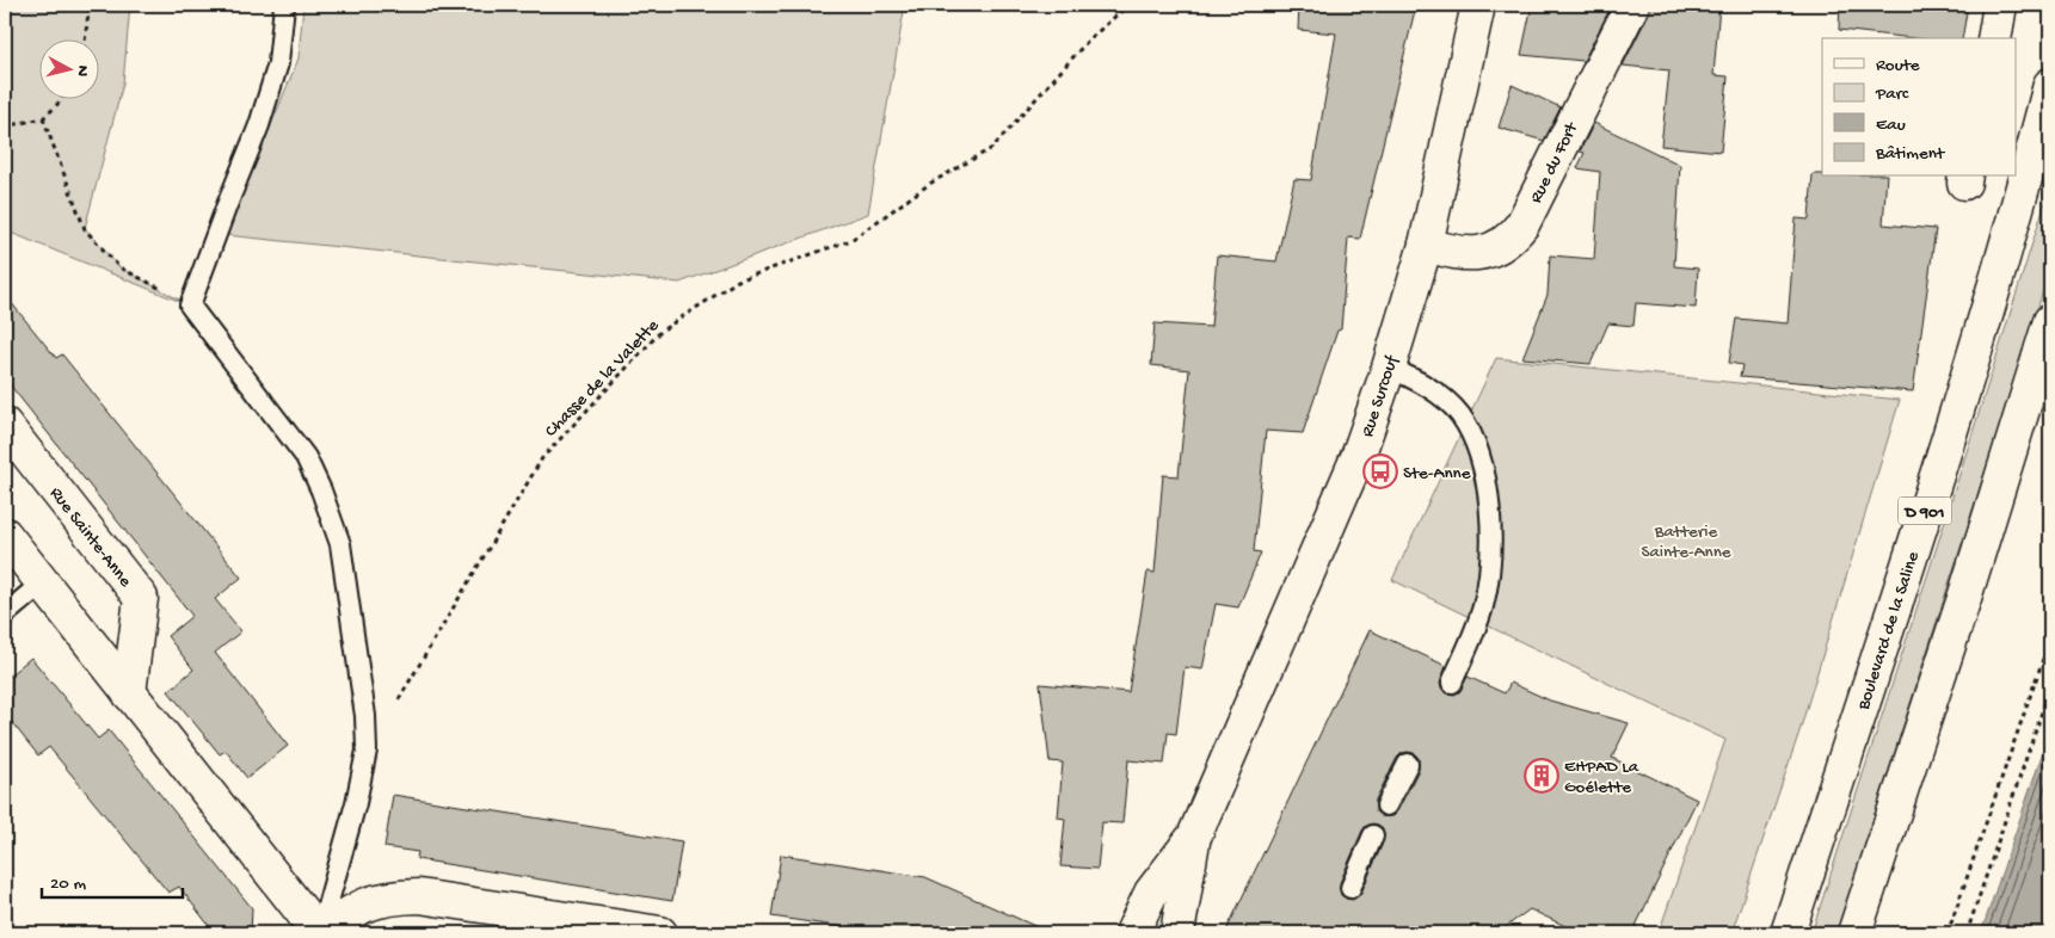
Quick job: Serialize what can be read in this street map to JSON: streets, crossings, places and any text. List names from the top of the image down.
{
  "streets": {
    "main road": [
      "Rue du Fort",
      "Rue Surcouf",
      "D 901",
      "Rue Sainte-Anne",
      "Boulevard de la Saline"
    ],
    "path": ["Chasse de la Valette"]
  },
  "crossings": [
    ["Rue du Fort", "Rue Surcouf"]
  ],
  "parks": ["Batterie Sainte-Anne"],
  "places": {
    "bus stop": ["Ste-Anne"],
    "building": ["EHPAD La Goélette"]
  },
  "legend": [
    "Route",
    "Parc",
    "Eau",
    "Bâtiment"
  ],
  "scale_bar": "20 m",
  "north": "right"
}
